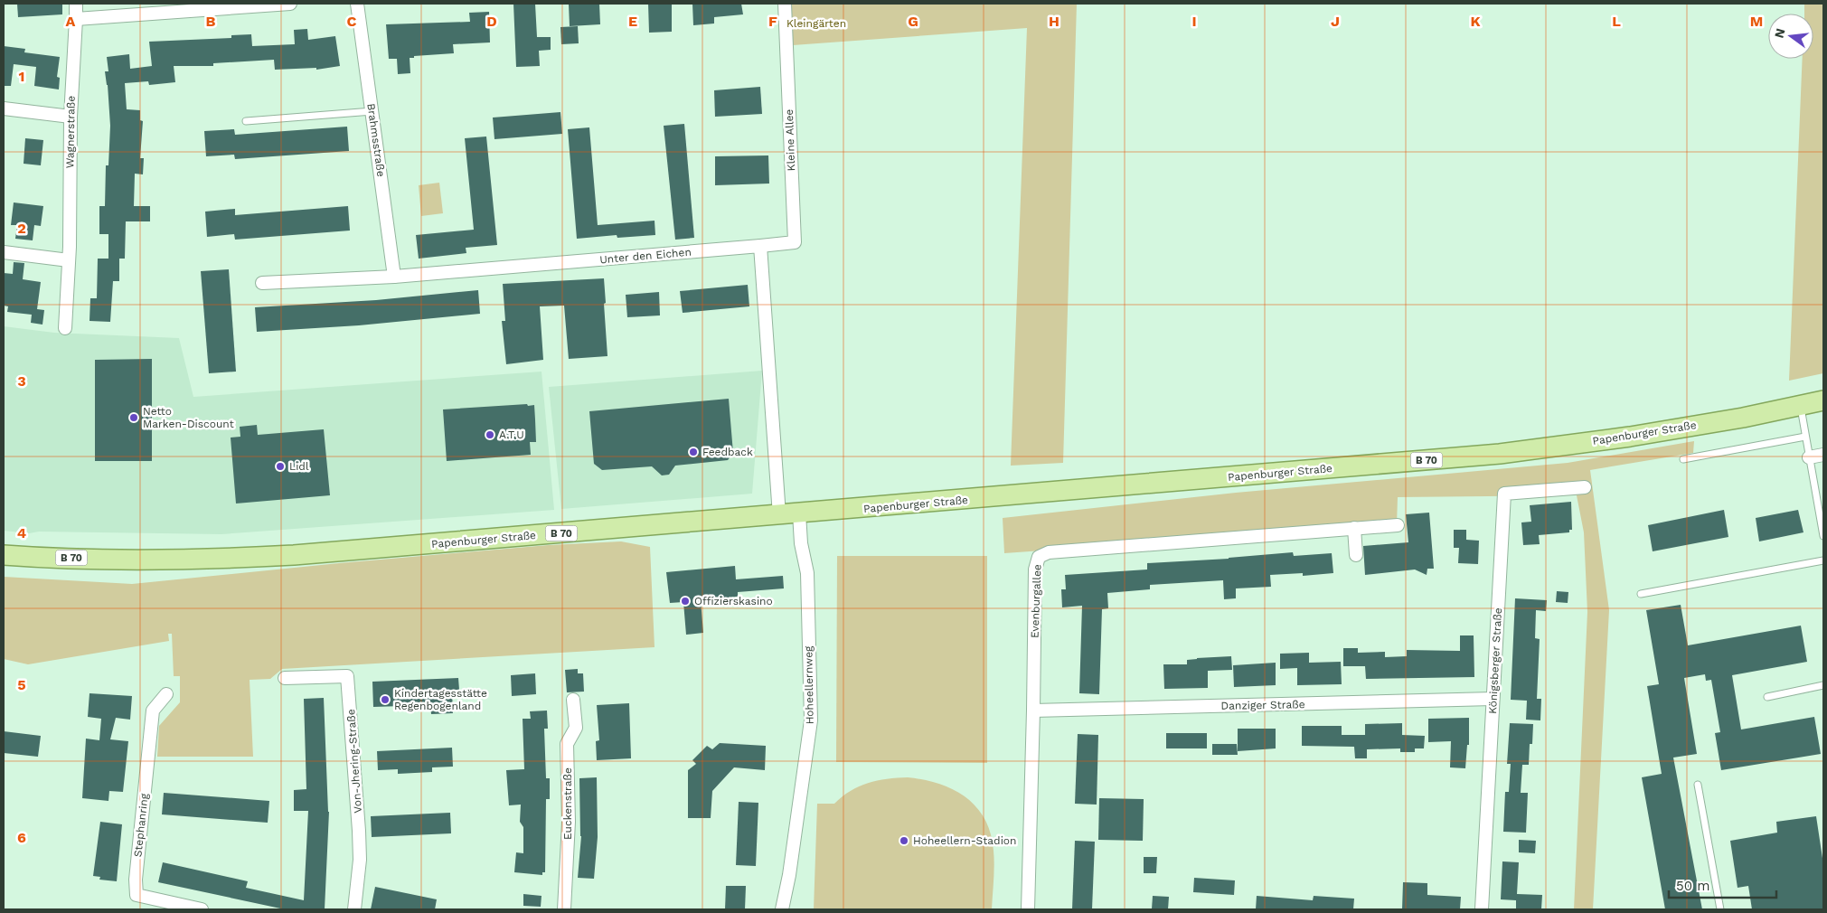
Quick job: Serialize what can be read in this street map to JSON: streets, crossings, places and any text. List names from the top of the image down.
{
  "streets": {
    "main road": ["Papenburger Straße", "B 70"],
    "street": [
      "Wagnerstraße",
      "Brahmsstraße",
      "Kleine Allee",
      "Unter den Eichen",
      "Evenburgallee",
      "Königsberger Straße",
      "Hoheellernweg",
      "Danziger Straße",
      "Von-Jhering-Straße",
      "Euckenstraße",
      "Stephanring"
    ]
  },
  "crossings": [
    ["Brahmsstraße", "Unter den Eichen"],
    ["Kleine Allee", "Unter den Eichen"],
    ["Papenburger Straße", "Hoheellernweg"],
    ["Evenburgallee", "Danziger Straße"],
    ["Königsberger Straße", "Danziger Straße"]
  ],
  "parks": ["Kleingärten"],
  "places": [
    "Netto Marken-Discount",
    "A.T.U",
    "Feedback",
    "Lidl",
    "Offizierskasino",
    "Kindertagesstätte Regenbogenland",
    "Hoheellern-Stadion"
  ],
  "scale_bar": "50 m",
  "north": "left",
  "grid": {
    "columns": [
      "A",
      "B",
      "C",
      "D",
      "E",
      "F",
      "G",
      "H",
      "I",
      "J",
      "K",
      "L",
      "M"
    ],
    "rows": [
      "1",
      "2",
      "3",
      "4",
      "5",
      "6"
    ]
  }
}
